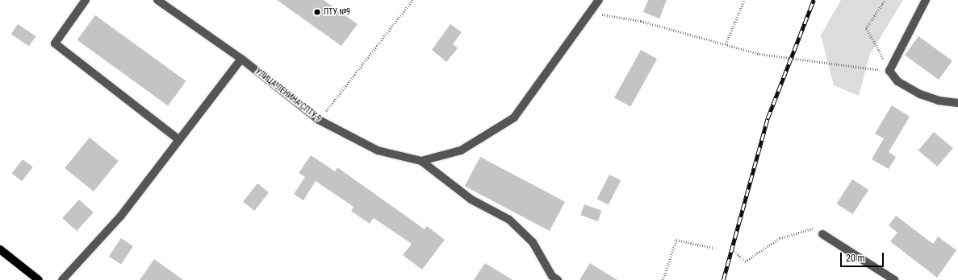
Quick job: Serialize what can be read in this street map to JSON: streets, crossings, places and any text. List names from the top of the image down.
{
  "streets": {
    "street": ["УЛИЦА ЛЕНИНА СПТУ-9"]
  },
  "places": ["ПТУ №9"],
  "scale_bar": "20 m"
}
